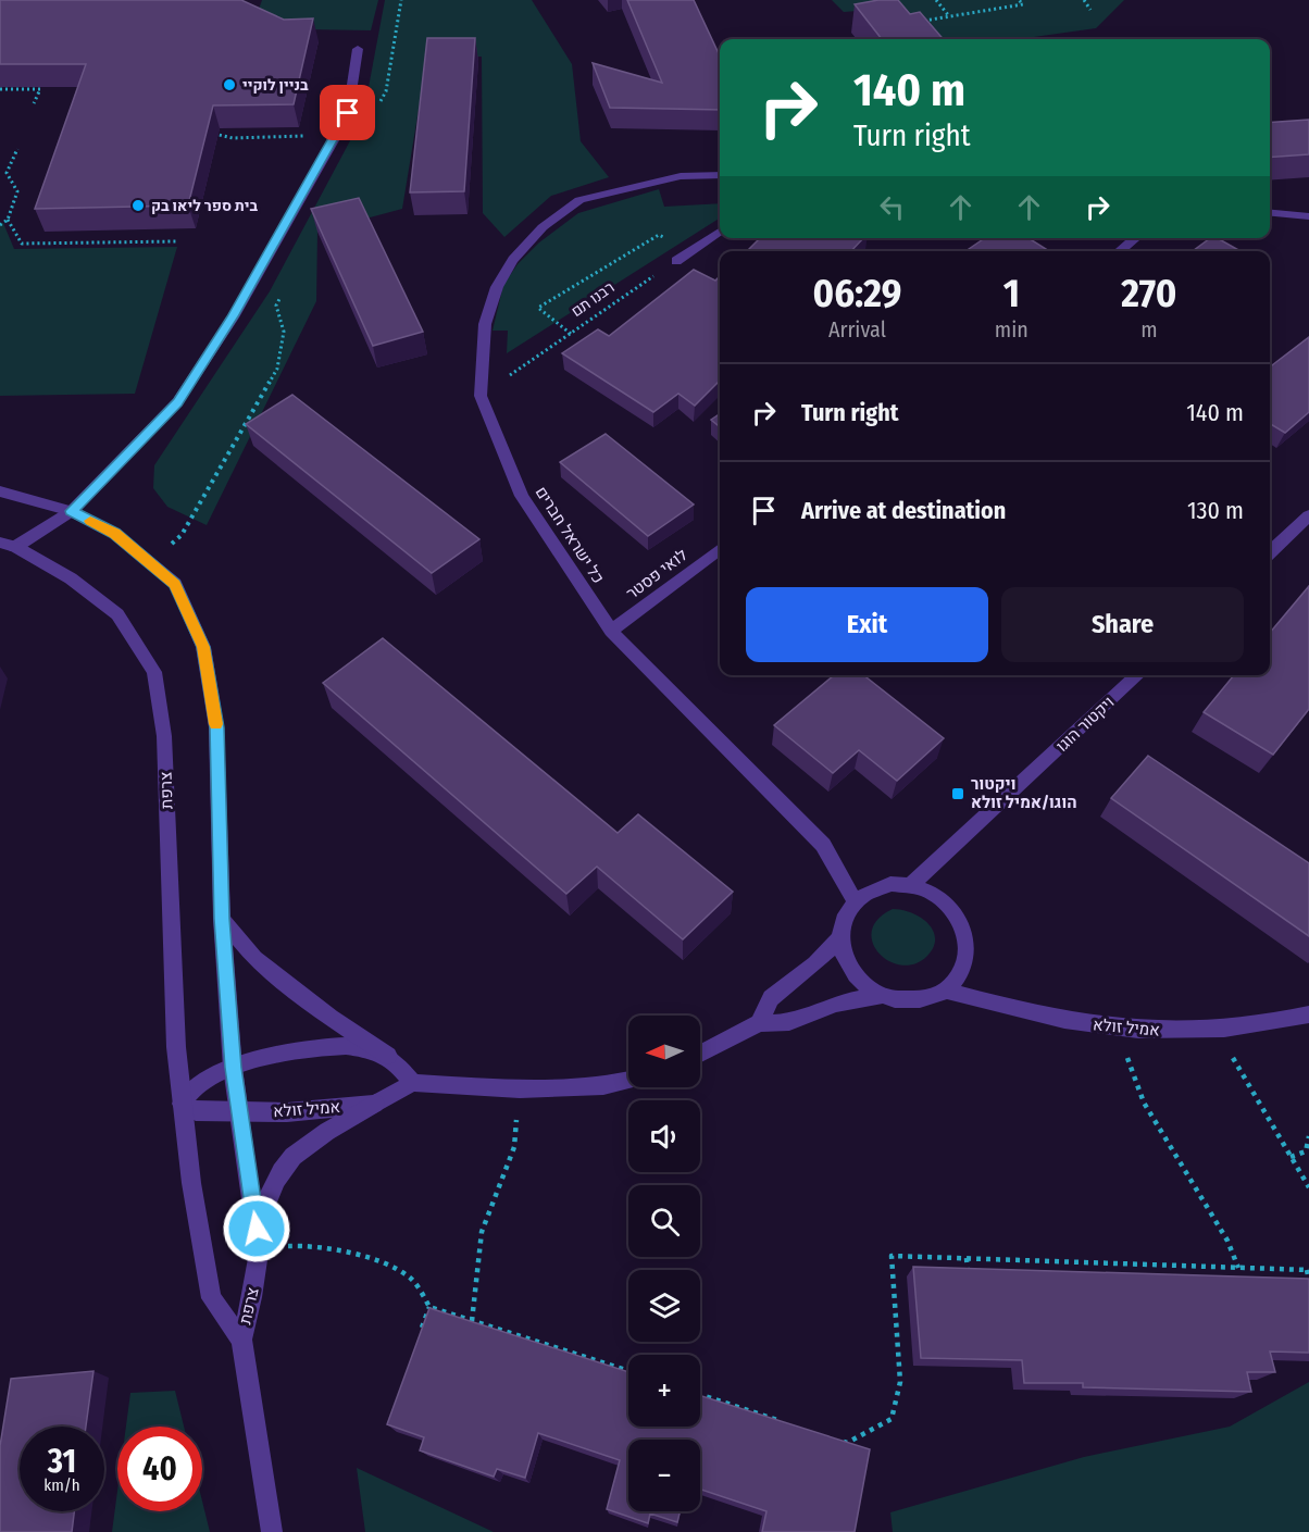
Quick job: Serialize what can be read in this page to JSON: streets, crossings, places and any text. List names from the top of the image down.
{
  "streets": {
    "street": [
      "כל ישראל חברים",
      "לואי פסטר",
      "ויקטור הוגו",
      "צרפת",
      "אמיל זולא"
    ],
    "path": ["רבנו תם"]
  },
  "crossings": [
    ["רבנו תם", "כל ישראל חברים"],
    ["כל ישראל חברים", "לואי פסטר"],
    ["כל ישראל חברים", "ויקטור הוגו"],
    ["כל ישראל חברים", "אמיל זולא"],
    ["ויקטור הוגו", "אמיל זולא"],
    ["צרפת", "אמיל זולא"]
  ],
  "places": {
    "other": ["בניין לוקיי", "בית ספר ליאו בק"],
    "transit": ["ויקטור הוגו/אמיל זולא"]
  },
  "north": "left",
  "page": {
    "turn": ["140 m", "Turn right"],
    "eta": [
      "06:29",
      "Arrival",
      "1",
      "min",
      "270",
      "m"
    ],
    "list": [
      {
        "name": "Turn right",
        "value": "140 m"
      },
      {
        "name": "Arrive at destination",
        "value": "130 m"
      }
    ],
    "buttons": ["Exit", "Share"],
    "map_buttons": ["+", "−"],
    "speed": "31 km/h",
    "limit": "40"
  }
}
